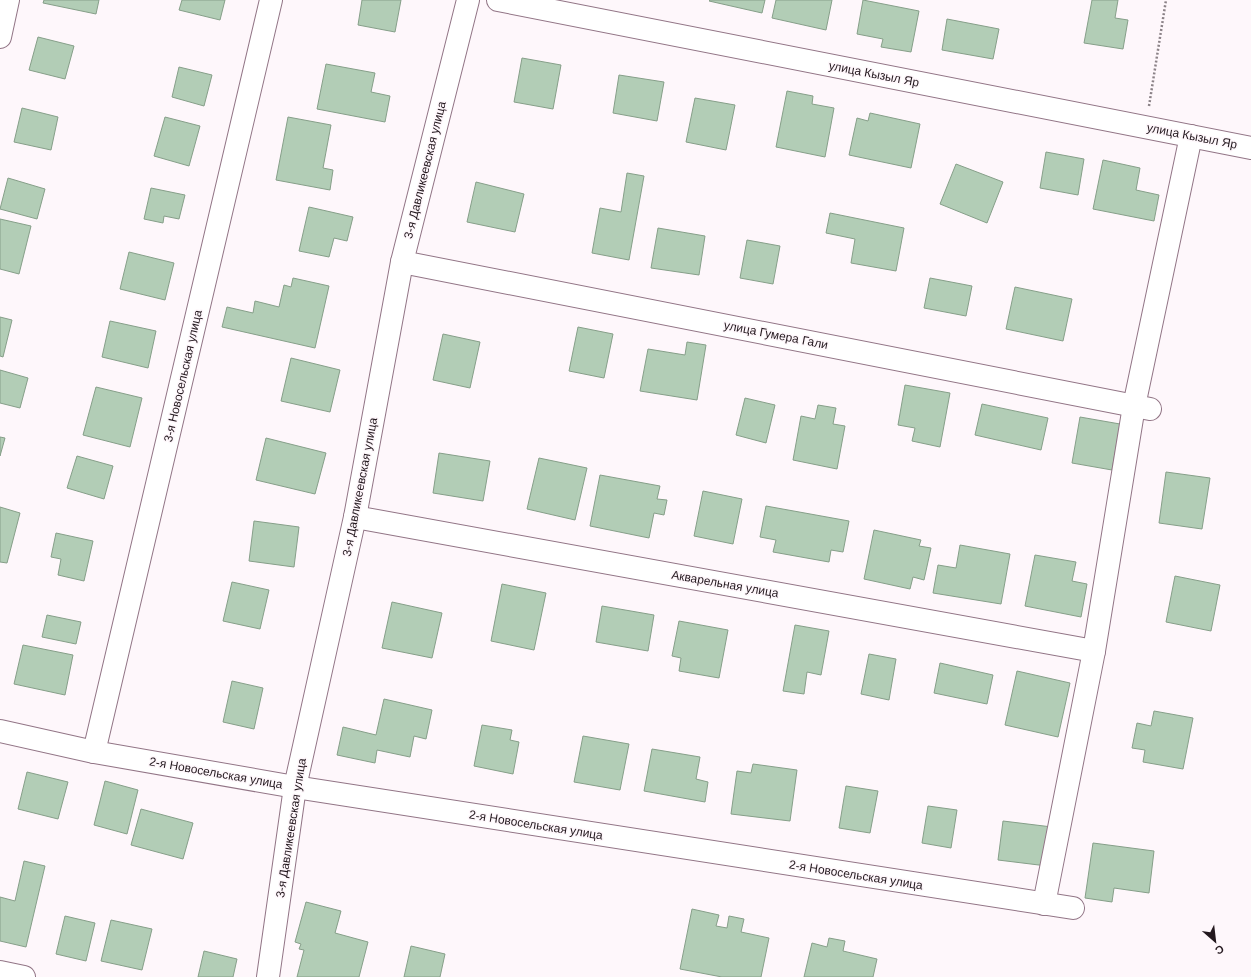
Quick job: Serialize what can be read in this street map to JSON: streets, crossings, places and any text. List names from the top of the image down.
{
  "streets": {
    "street": [
      "улица Кызыл Яр",
      "3-я Давликеевская улица",
      "улица Гумера Гали",
      "3-я Новосельская улица",
      "Акварельная улица",
      "2-я Новосельская улица"
    ]
  },
  "crossings": [
    ["3-я Давликеевская улица", "улица Гумера Гали"],
    ["3-я Давликеевская улица", "Акварельная улица"],
    ["3-я Давликеевская улица", "2-я Новосельская улица"],
    ["3-я Новосельская улица", "2-я Новосельская улица"]
  ],
  "north": "bottom right"
}
